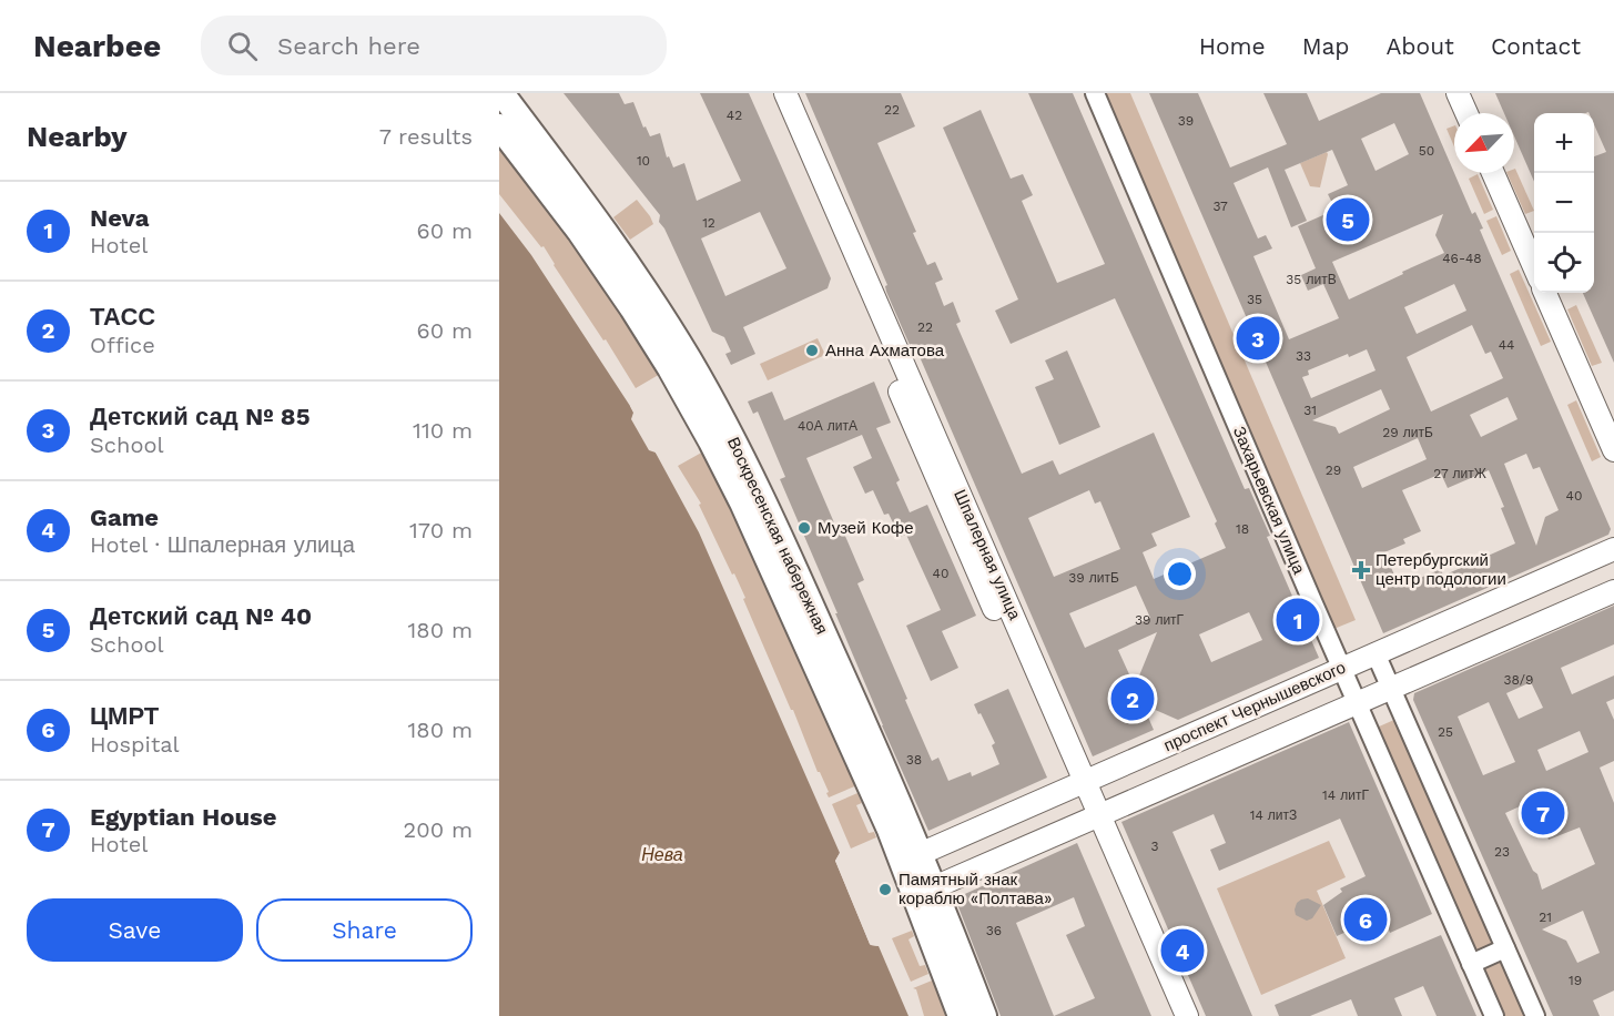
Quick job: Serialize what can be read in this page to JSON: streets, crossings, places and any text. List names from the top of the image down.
{
  "streets": {
    "main road": ["Воскресенская набережная"],
    "street": ["Захарьевская улица", "Шпалерная улица", "проспект Чернышевского"]
  },
  "crossings": [
    ["Захарьевская улица", "проспект Чернышевского"],
    ["Воскресенская набережная", "проспект Чернышевского"],
    ["Шпалерная улица", "проспект Чернышевского"]
  ],
  "water": ["Нева"],
  "places": {
    "other": ["Анна Ахматова", "Музей Кофе", "Памятный знак кораблю «Полтава»"],
    "health": ["Петербургский центр подологии"]
  },
  "house_numbers": [
    "22",
    "42",
    "39",
    "50",
    "10",
    "37",
    "12",
    "46-48",
    "35 литВ",
    "35",
    "22",
    "44",
    "33",
    "31",
    "40А литА",
    "29 литБ",
    "29",
    "27 литЖ",
    "40",
    "18",
    "40",
    "39 литБ",
    "39 литГ",
    "38/9",
    "25",
    "38",
    "14 литГ",
    "14 литЗ",
    "3",
    "23",
    "21",
    "36",
    "19"
  ],
  "north": "bottom left",
  "page": {
    "header": "Nearbee",
    "search": "Search here",
    "nav": [
      "Home",
      "Map",
      "About",
      "Contact"
    ],
    "heading": ["Nearby", "7 results"],
    "map_buttons": ["+", "−"],
    "list": [
      {
        "mark": "1",
        "name": "Neva",
        "note": "Hotel",
        "value": "60 m"
      },
      {
        "mark": "2",
        "name": "ТАСС",
        "note": "Office",
        "value": "60 m"
      },
      {
        "mark": "3",
        "name": "Детский сад № 85",
        "note": "School",
        "value": "110 m"
      },
      {
        "mark": "4",
        "name": "Game",
        "note": "Hotel · Шпалерная улица",
        "value": "170 m"
      },
      {
        "mark": "5",
        "name": "Детский сад № 40",
        "note": "School",
        "value": "180 m"
      },
      {
        "mark": "6",
        "name": "ЦМРТ",
        "note": "Hospital",
        "value": "180 m"
      },
      {
        "mark": "7",
        "name": "Egyptian House",
        "note": "Hotel",
        "value": "200 m"
      }
    ],
    "pins": [
      "5",
      "3",
      "1",
      "2",
      "7",
      "6",
      "4"
    ],
    "buttons": ["Save", "Share"]
  }
}
